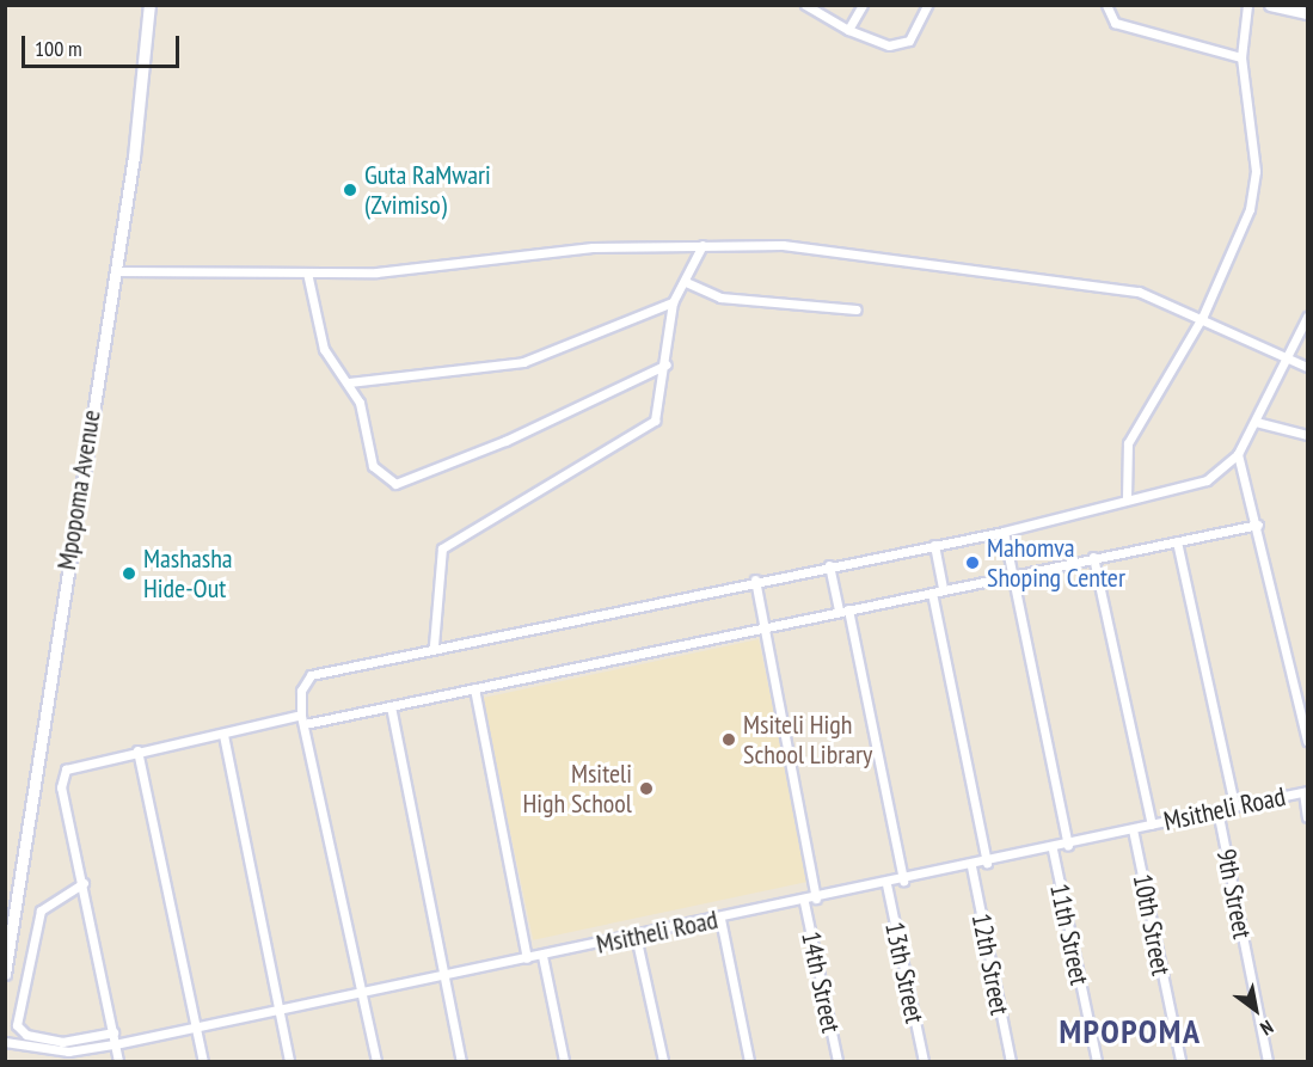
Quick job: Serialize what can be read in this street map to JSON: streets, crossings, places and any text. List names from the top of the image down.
{
  "streets": {
    "street": [
      "Mpopoma Avenue",
      "Msitheli Road",
      "9th Street",
      "10th Street",
      "11th Street",
      "12th Street",
      "13th Street",
      "14th Street"
    ]
  },
  "crossings": [
    ["Msitheli Road", "9th Street"],
    ["Msitheli Road", "10th Street"],
    ["Msitheli Road", "11th Street"],
    ["Msitheli Road", "12th Street"],
    ["Msitheli Road", "13th Street"],
    ["Msitheli Road", "14th Street"]
  ],
  "districts": ["MPOPOMA"],
  "places": [
    "Guta RaMwari (Zvimiso)",
    "Mahomva Shoping Center",
    "Mashasha Hide-Out",
    "Msiteli High School Library",
    "Msiteli High School"
  ],
  "scale_bar": "100 m",
  "north": "bottom right"
}
